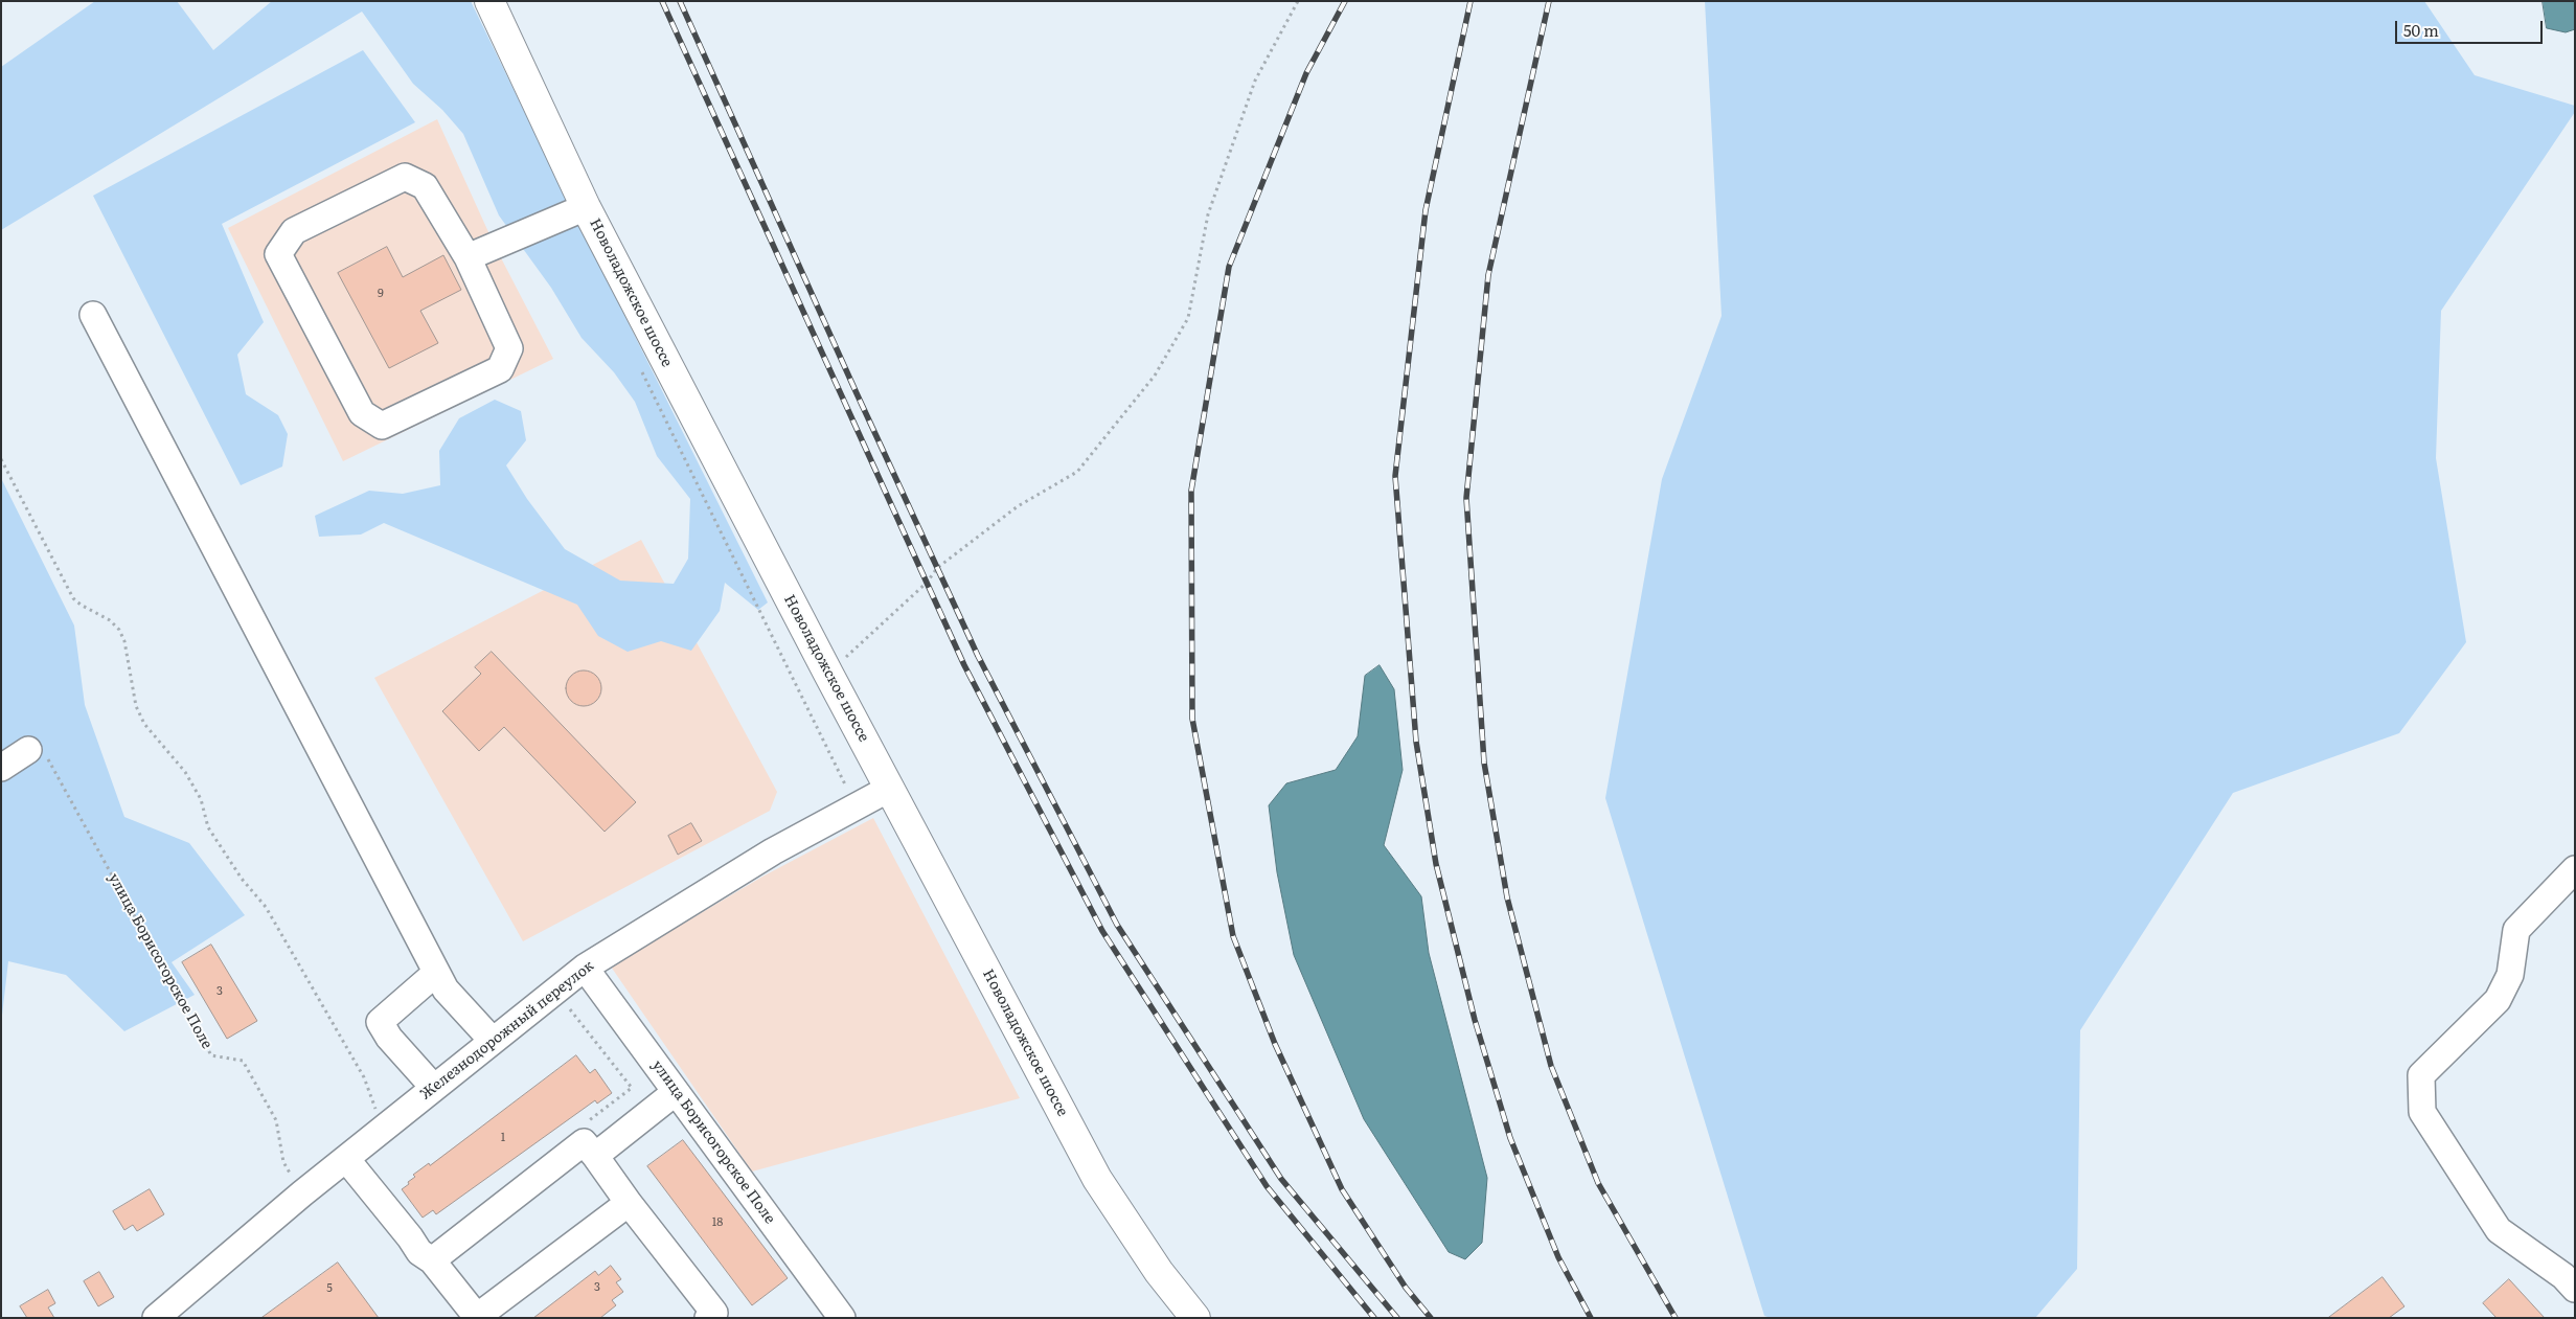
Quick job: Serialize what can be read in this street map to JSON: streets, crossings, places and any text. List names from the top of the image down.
{
  "streets": {
    "main road": ["Новоладожское шоссе"],
    "street": ["улица Борисогорское Поле", "Железнодорожный переулок"]
  },
  "crossings": [
    ["Новоладожское шоссе", "Железнодорожный переулок"],
    ["улица Борисогорское Поле", "Железнодорожный переулок"]
  ],
  "house_numbers": [
    "9",
    "3",
    "1",
    "18",
    "3",
    "5"
  ],
  "scale_bar": "50 m"
}
